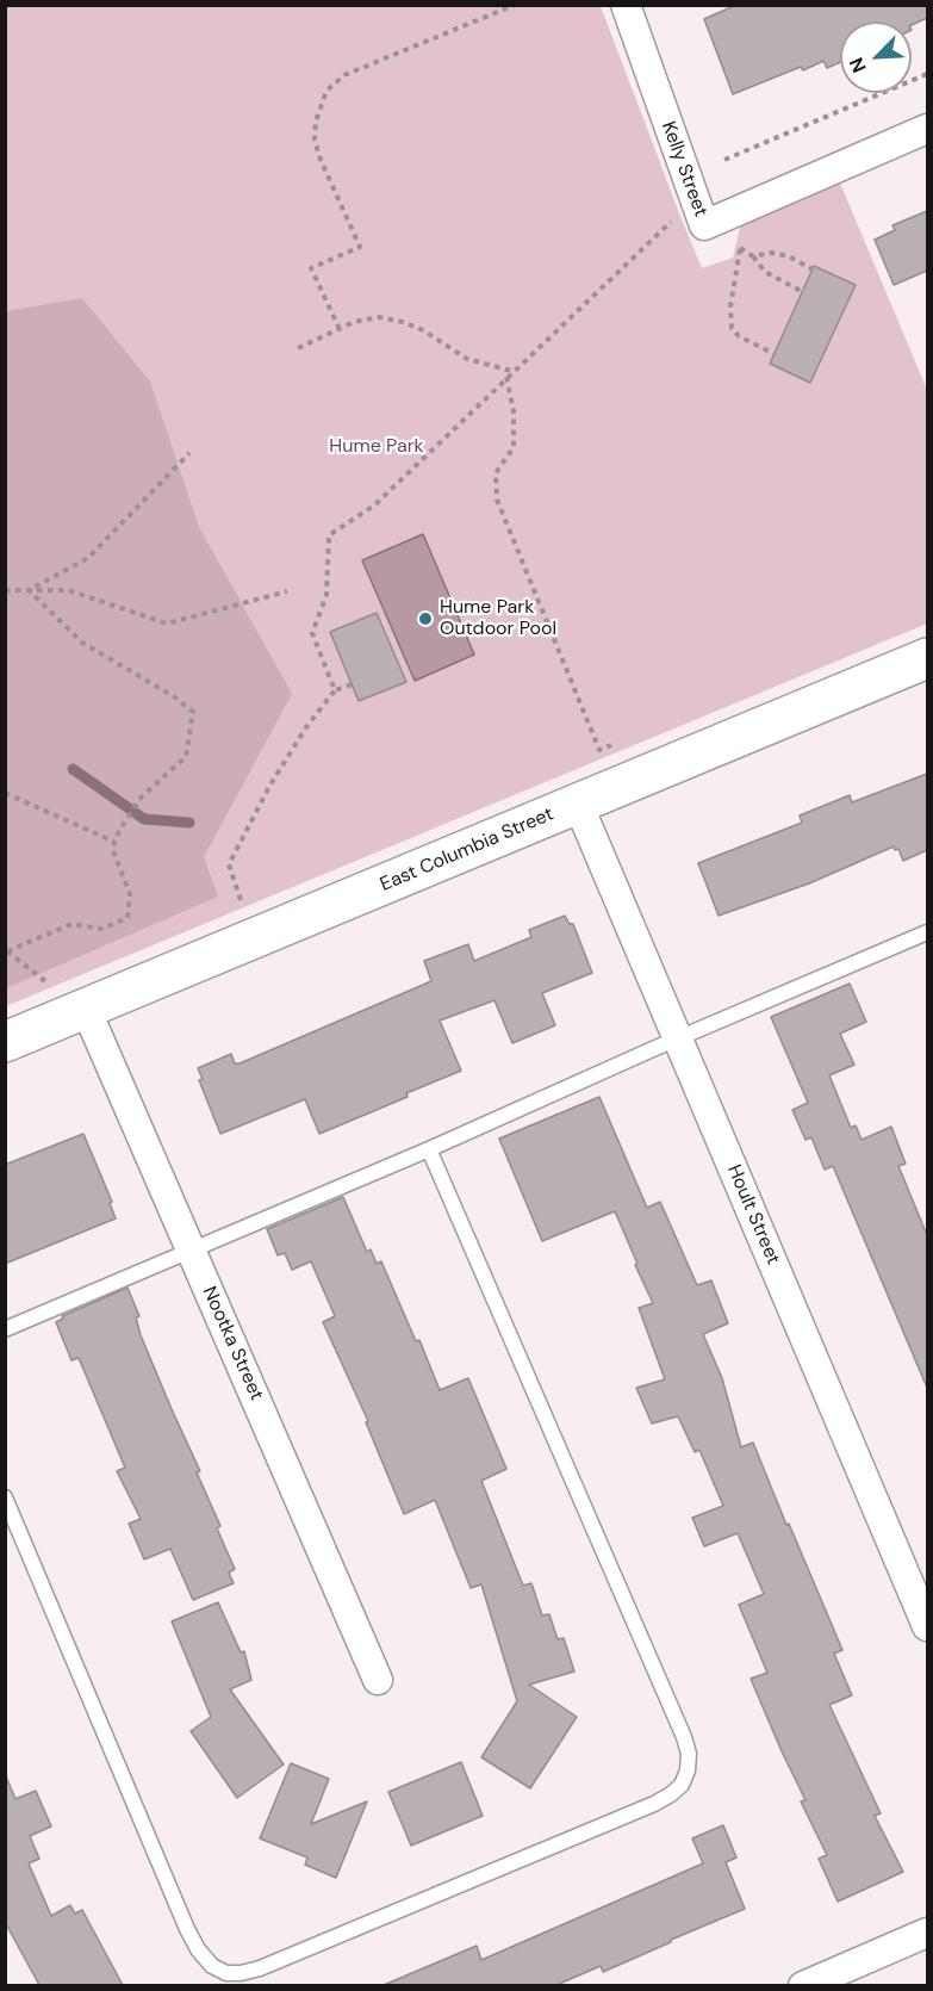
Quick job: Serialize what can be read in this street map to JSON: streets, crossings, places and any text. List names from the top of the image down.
{
  "streets": {
    "main road": ["East Columbia Street"],
    "street": ["Kelly Street", "Hoult Street", "Nootka Street"]
  },
  "crossings": [
    ["East Columbia Street", "Hoult Street"],
    ["East Columbia Street", "Nootka Street"]
  ],
  "parks": ["Hume Park"],
  "places": ["Hume Park Outdoor Pool"],
  "north": "bottom left"
}
